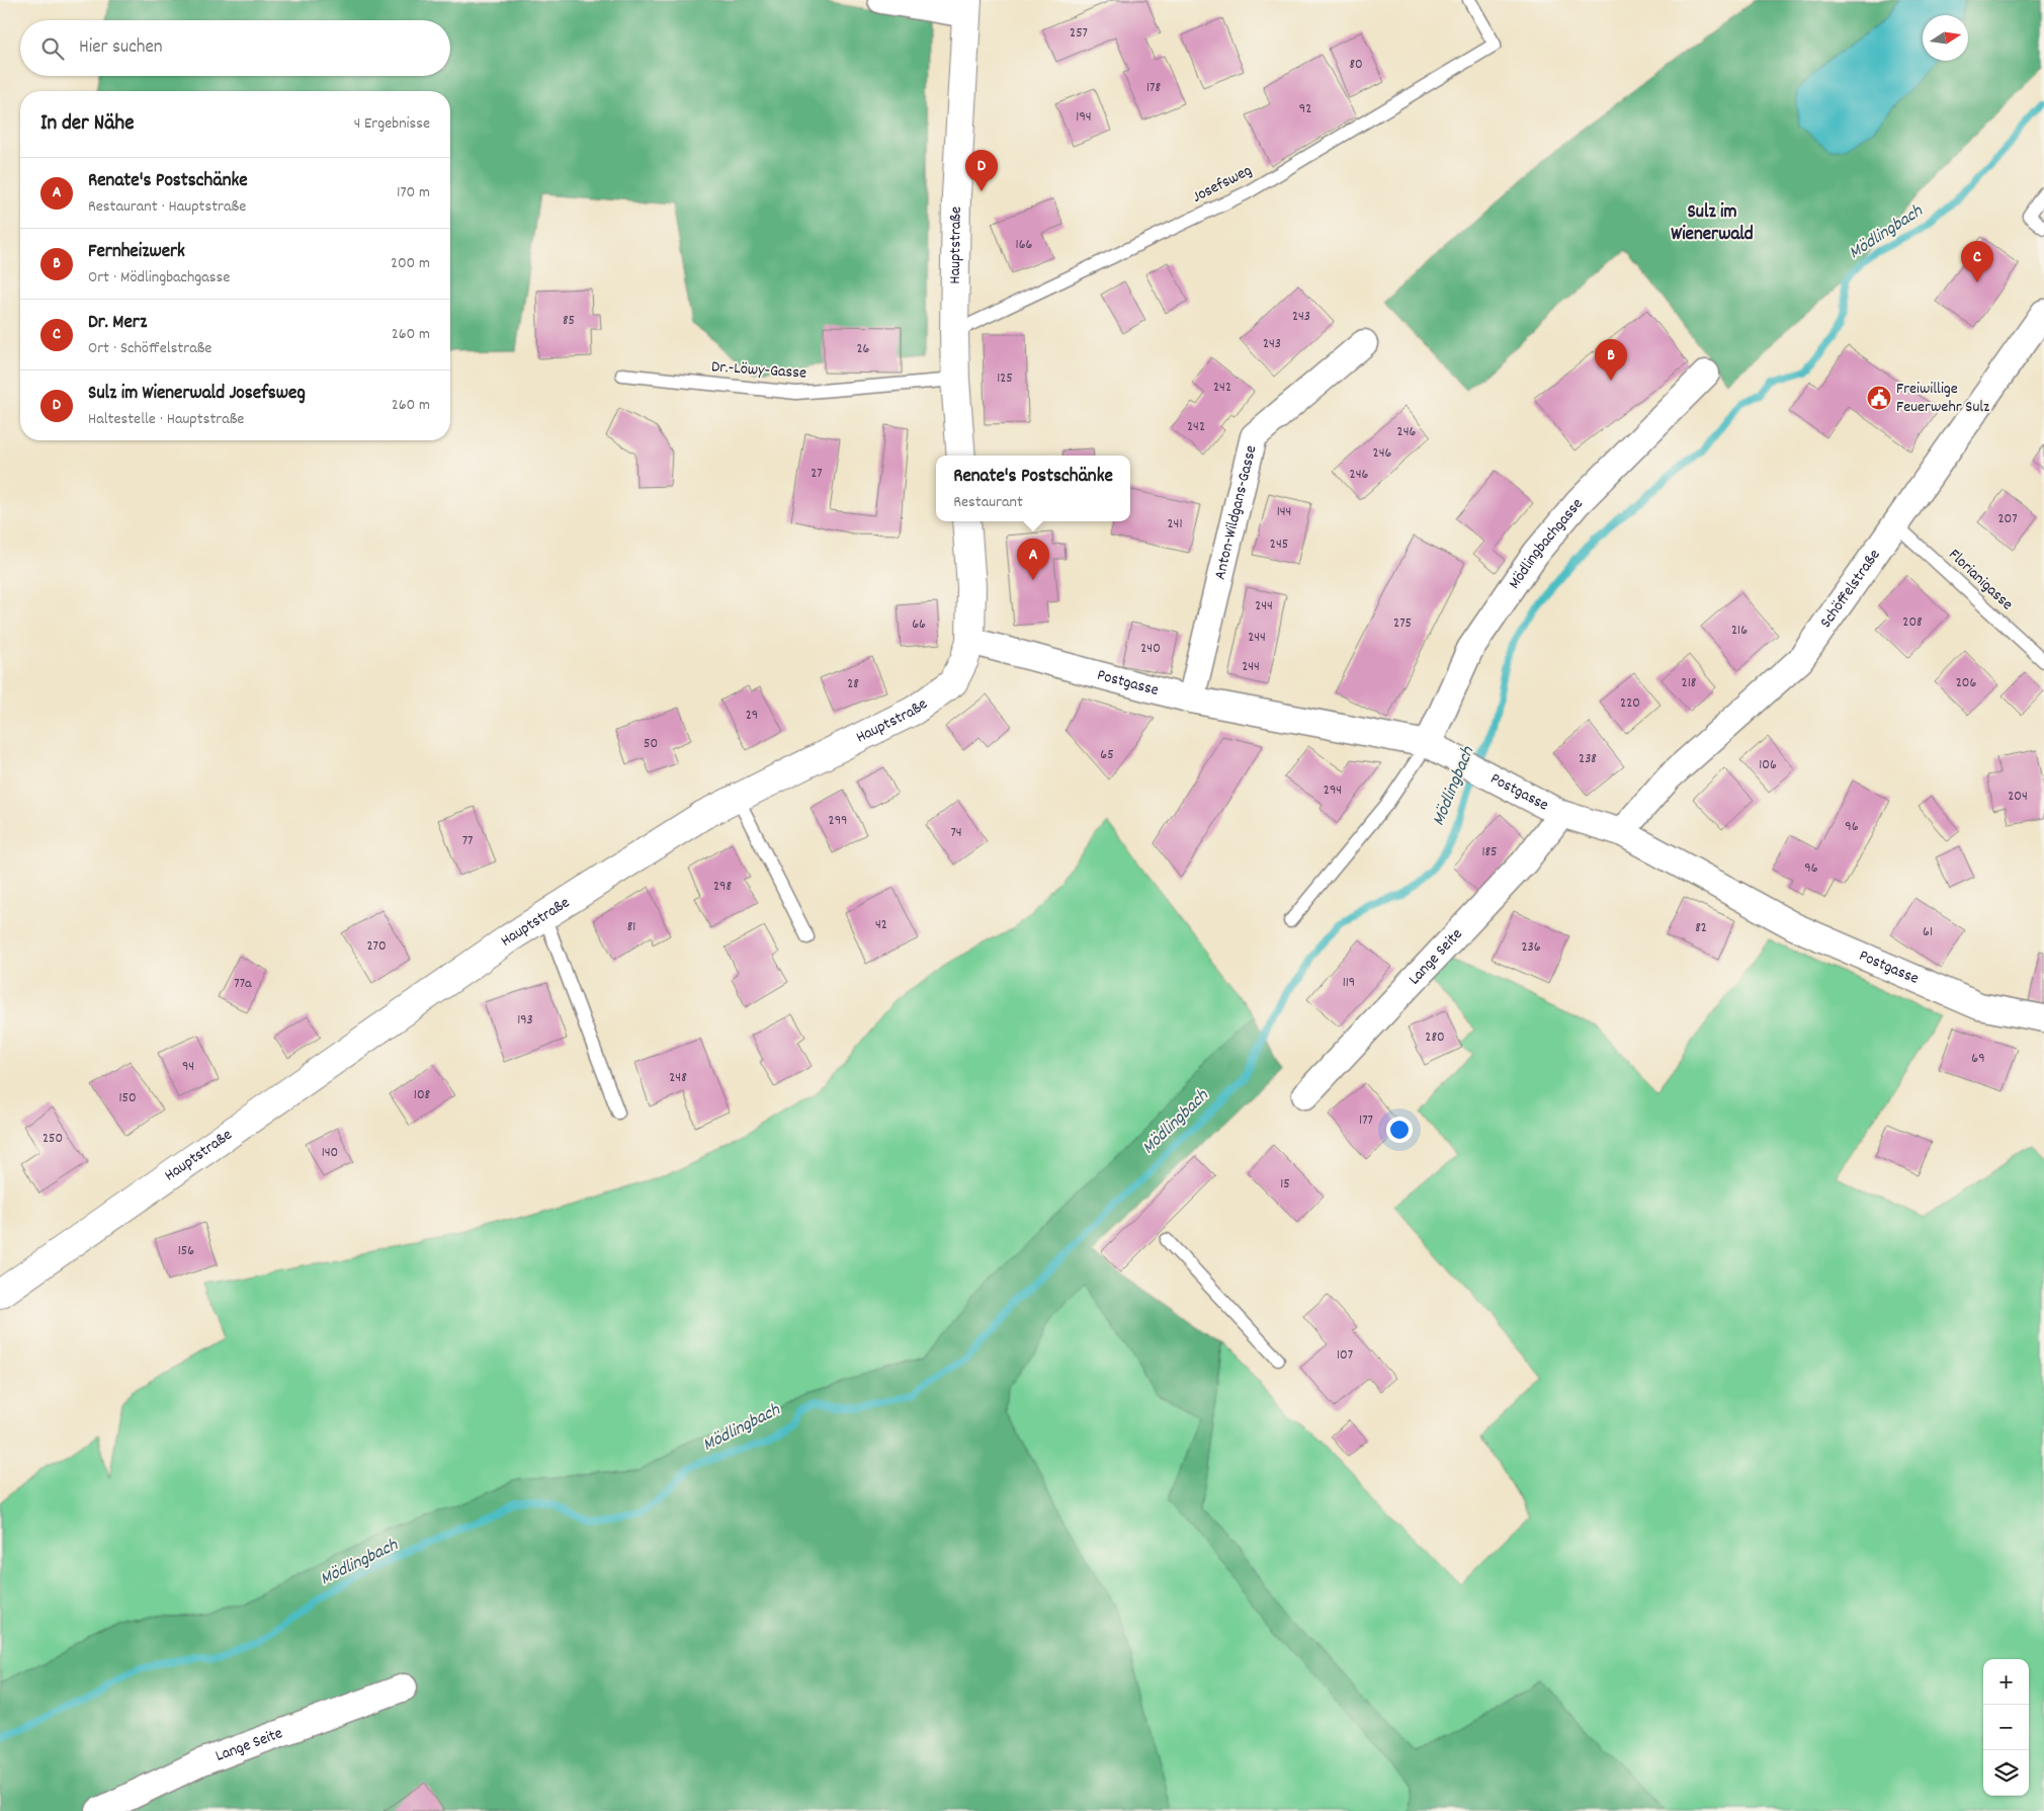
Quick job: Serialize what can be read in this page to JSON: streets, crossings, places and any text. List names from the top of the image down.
{
  "streets": {
    "main road": ["Hauptstraße"],
    "street": [
      "Anton-Wildgans-Gasse",
      "Mödlingbachgasse",
      "Schöffelstraße",
      "Postgasse",
      "Lange Seite"
    ],
    "lane": ["Josefsweg", "Dr.-Löwy-Gasse", "Florianigasse"]
  },
  "crossings": [
    ["Josefsweg", "Hauptstraße"],
    ["Hauptstraße", "Dr.-Löwy-Gasse"],
    ["Hauptstraße", "Postgasse"],
    ["Anton-Wildgans-Gasse", "Postgasse"],
    ["Mödlingbachgasse", "Postgasse"],
    ["Florianigasse", "Schöffelstraße"],
    ["Schöffelstraße", "Postgasse"],
    ["Postgasse", "Lange Seite"]
  ],
  "districts": ["Sulz im Wienerwald"],
  "water": ["Mödlingbach"],
  "places": {
    "public building": ["Freiwillige Feuerwehr Sulz"]
  },
  "house_numbers": [
    "257",
    "80",
    "178",
    "92",
    "194",
    "166",
    "243",
    "85",
    "243",
    "26",
    "125",
    "242",
    "242",
    "246",
    "246",
    "27",
    "246",
    "144",
    "207",
    "241",
    "245",
    "244",
    "208",
    "275",
    "66",
    "216",
    "244",
    "240",
    "244",
    "218",
    "206",
    "28",
    "220",
    "29",
    "50",
    "65",
    "238",
    "106",
    "294",
    "204",
    "299",
    "96",
    "74",
    "77",
    "185",
    "96",
    "298",
    "42",
    "81",
    "82",
    "61",
    "270",
    "236",
    "119",
    "77a",
    "193",
    "280",
    "69",
    "94",
    "248",
    "108",
    "150",
    "177",
    "250",
    "140",
    "15",
    "156",
    "107"
  ],
  "north": "right",
  "page": {
    "search": "Hier suchen",
    "heading": ["In der Nähe", "4 Ergebnisse"],
    "pins": [
      "D",
      "C",
      "B",
      "A"
    ],
    "list": [
      {
        "mark": "A",
        "name": "Renate's Postschänke",
        "note": "Restaurant · Hauptstraße",
        "value": "170 m"
      },
      {
        "mark": "B",
        "name": "Fernheizwerk",
        "note": "Ort · Mödlingbachgasse",
        "value": "200 m"
      },
      {
        "mark": "C",
        "name": "Dr. Merz",
        "note": "Ort · Schöffelstraße",
        "value": "260 m"
      },
      {
        "mark": "D",
        "name": "Sulz im Wienerwald Josefsweg",
        "note": "Haltestelle · Hauptstraße",
        "value": "260 m"
      }
    ],
    "popup": ["Renate's Postschänke", "Restaurant"],
    "map_buttons": ["+", "−"]
  }
}
